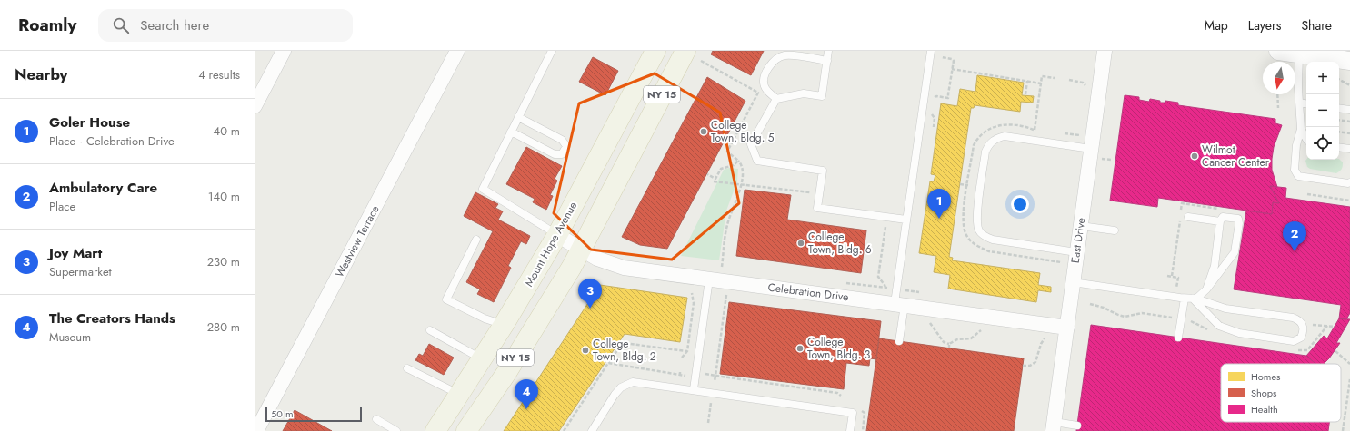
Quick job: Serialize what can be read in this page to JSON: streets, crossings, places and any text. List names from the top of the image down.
{
  "streets": {
    "main road": ["NY 15", "Mount Hope Avenue"],
    "street": ["East Drive", "Westview Terrace", "Celebration Drive"]
  },
  "crossings": [
    ["NY 15", "Celebration Drive"],
    ["East Drive", "Celebration Drive"],
    ["Mount Hope Avenue", "Celebration Drive"]
  ],
  "places": [
    "College Town, Bldg. 5",
    "Wilmot Cancer Center",
    "College Town, Bldg. 6",
    "College Town, Bldg. 3",
    "College Town, Bldg. 2"
  ],
  "legend": ["Homes", "Shops", "Health"],
  "scale_bar": "50 m",
  "north": "bottom",
  "page": {
    "header": "Roamly",
    "search": "Search here",
    "nav": ["Map", "Layers", "Share"],
    "heading": ["Nearby", "4 results"],
    "map_buttons": ["+", "−"],
    "list": [
      {
        "mark": "1",
        "name": "Goler House",
        "note": "Place · Celebration Drive",
        "value": "40 m"
      },
      {
        "mark": "2",
        "name": "Ambulatory Care",
        "note": "Place",
        "value": "140 m"
      },
      {
        "mark": "3",
        "name": "Joy Mart",
        "note": "Supermarket",
        "value": "230 m"
      },
      {
        "mark": "4",
        "name": "The Creators Hands",
        "note": "Museum",
        "value": "280 m"
      }
    ],
    "pins": [
      "1",
      "2",
      "3",
      "4"
    ],
    "scale": "50 m"
  }
}
